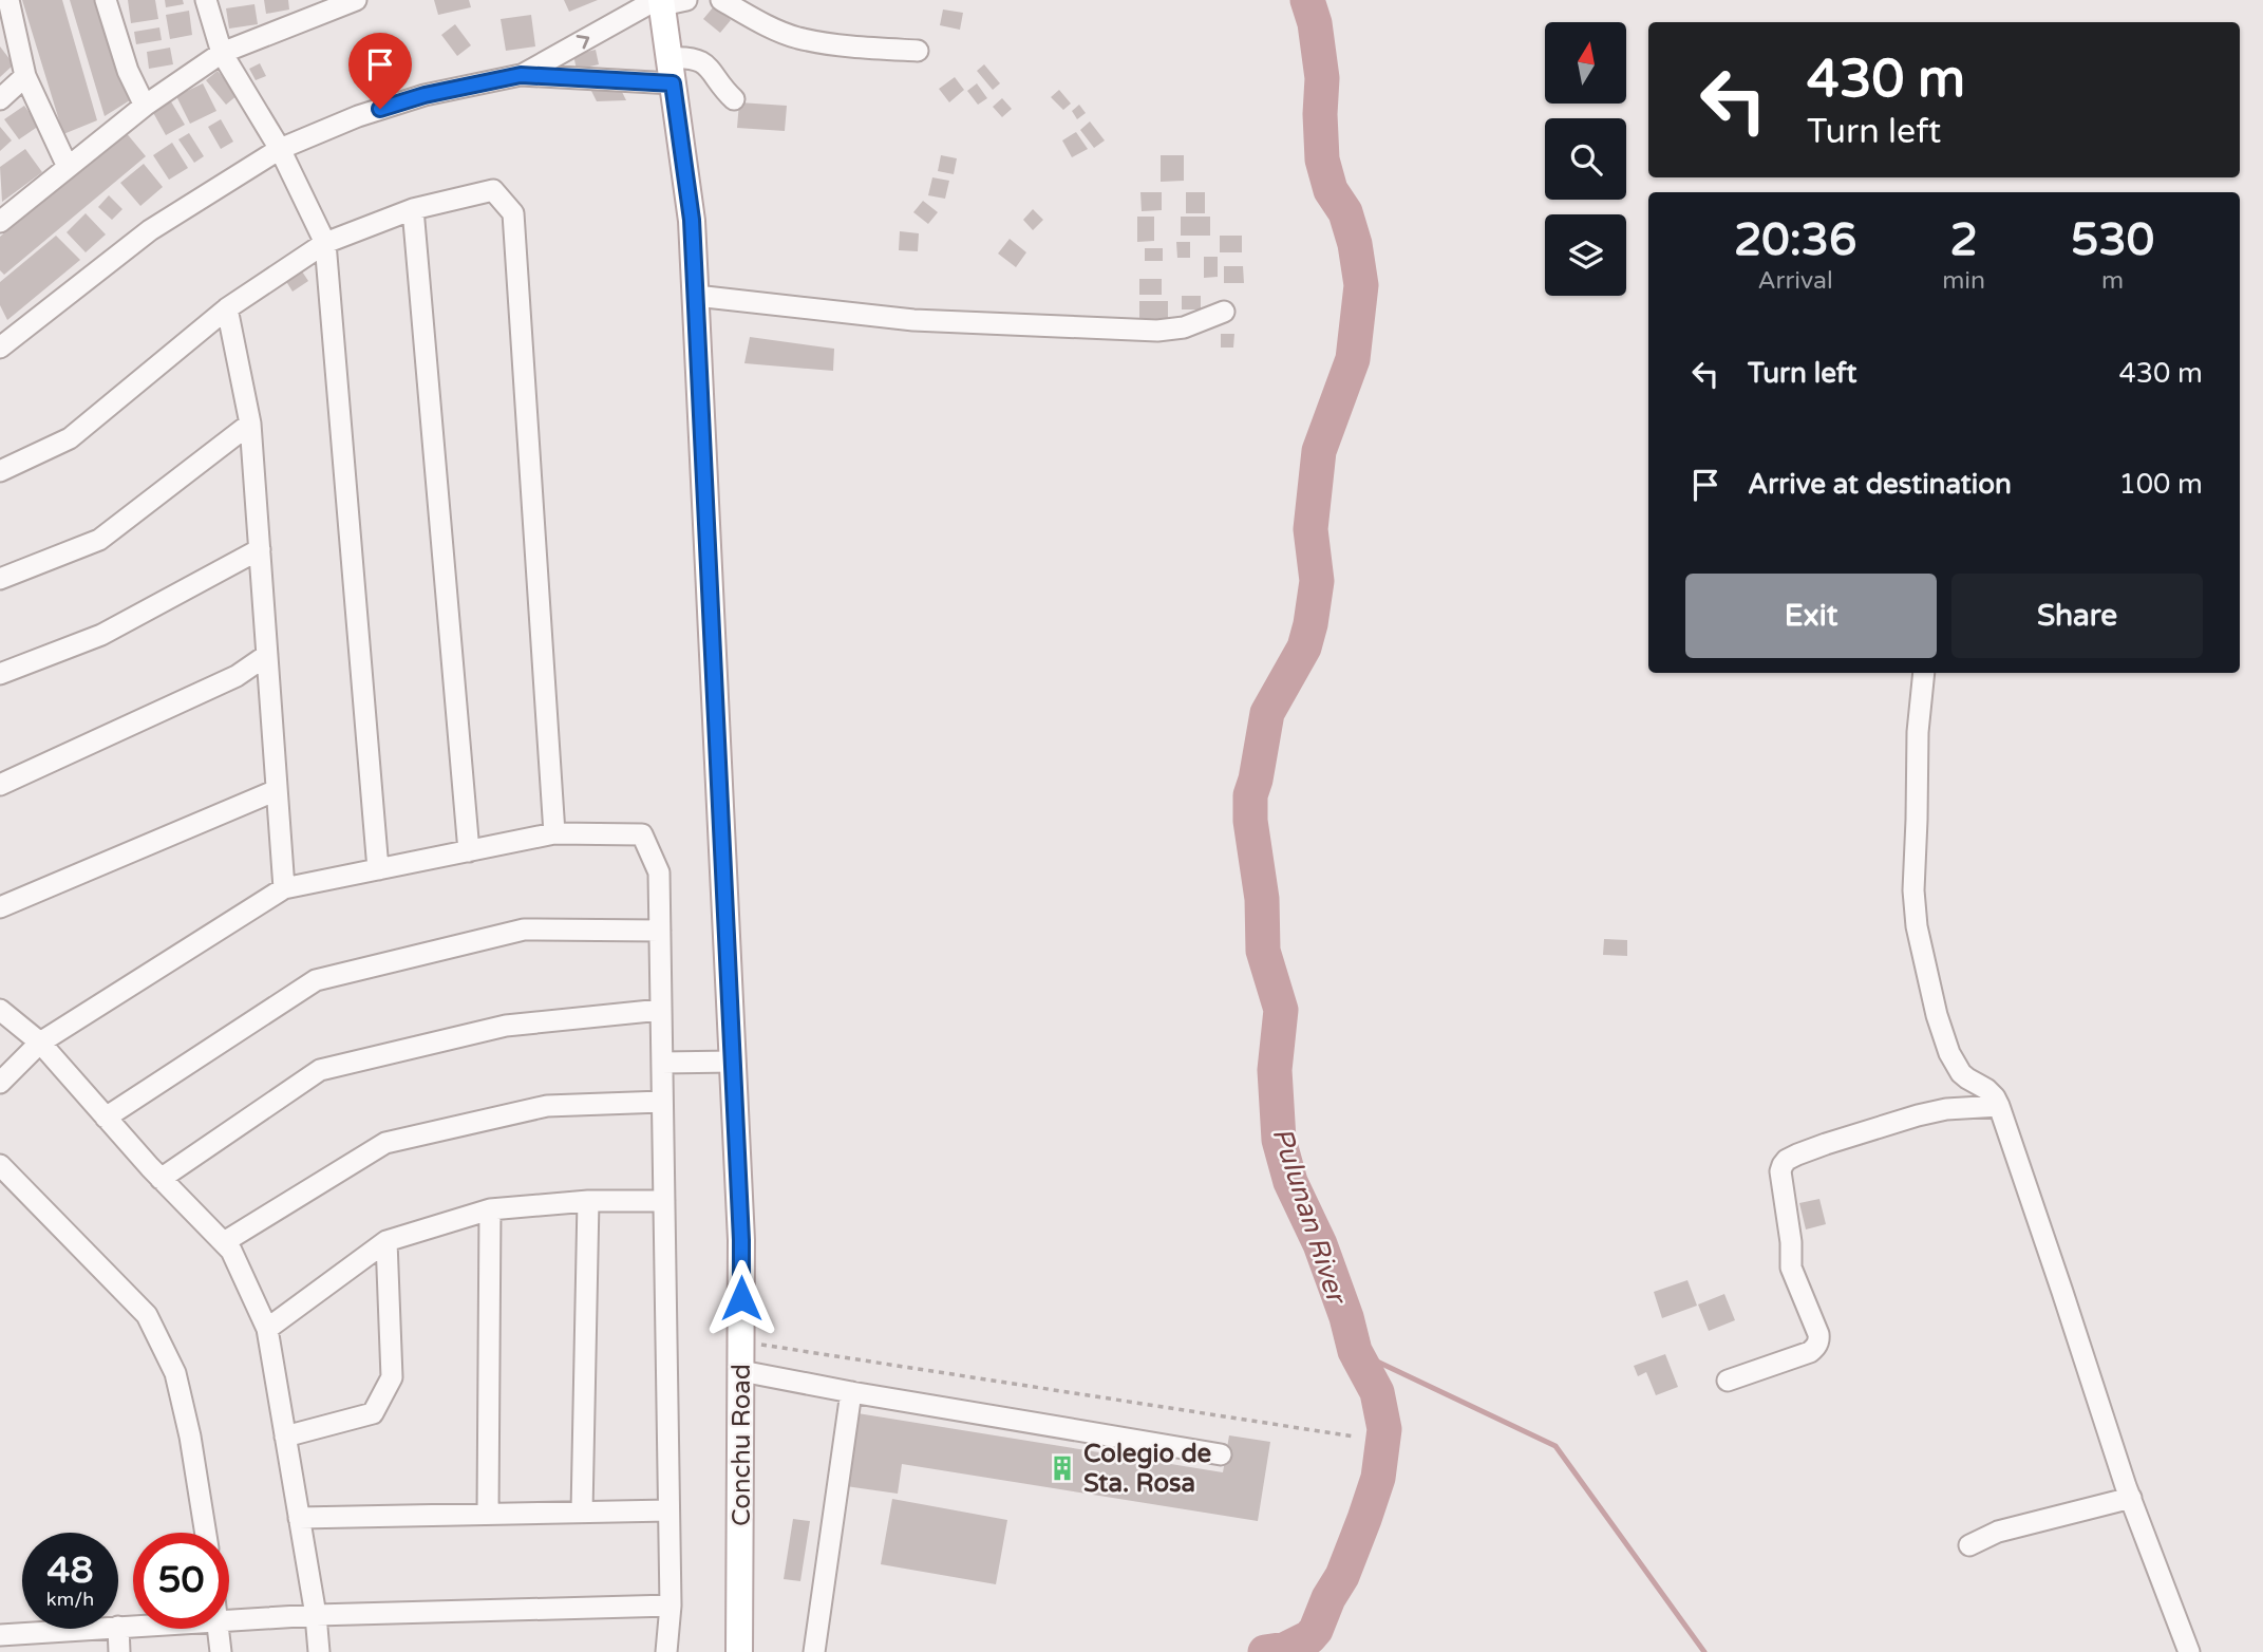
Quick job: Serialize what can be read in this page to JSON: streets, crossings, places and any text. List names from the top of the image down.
{
  "streets": {
    "main road": ["Conchu Road"]
  },
  "water": ["Pulunan River"],
  "places": {
    "building": ["Colegio de Sta. Rosa"]
  },
  "north": "top",
  "page": {
    "turn": ["430 m", "Turn left"],
    "eta": [
      "20:36",
      "Arrival",
      "2",
      "min",
      "530",
      "m"
    ],
    "list": [
      {
        "name": "Turn left",
        "value": "430 m"
      },
      {
        "name": "Arrive at destination",
        "value": "100 m"
      }
    ],
    "buttons": ["Exit", "Share"],
    "speed": "48 km/h",
    "limit": "50"
  }
}
